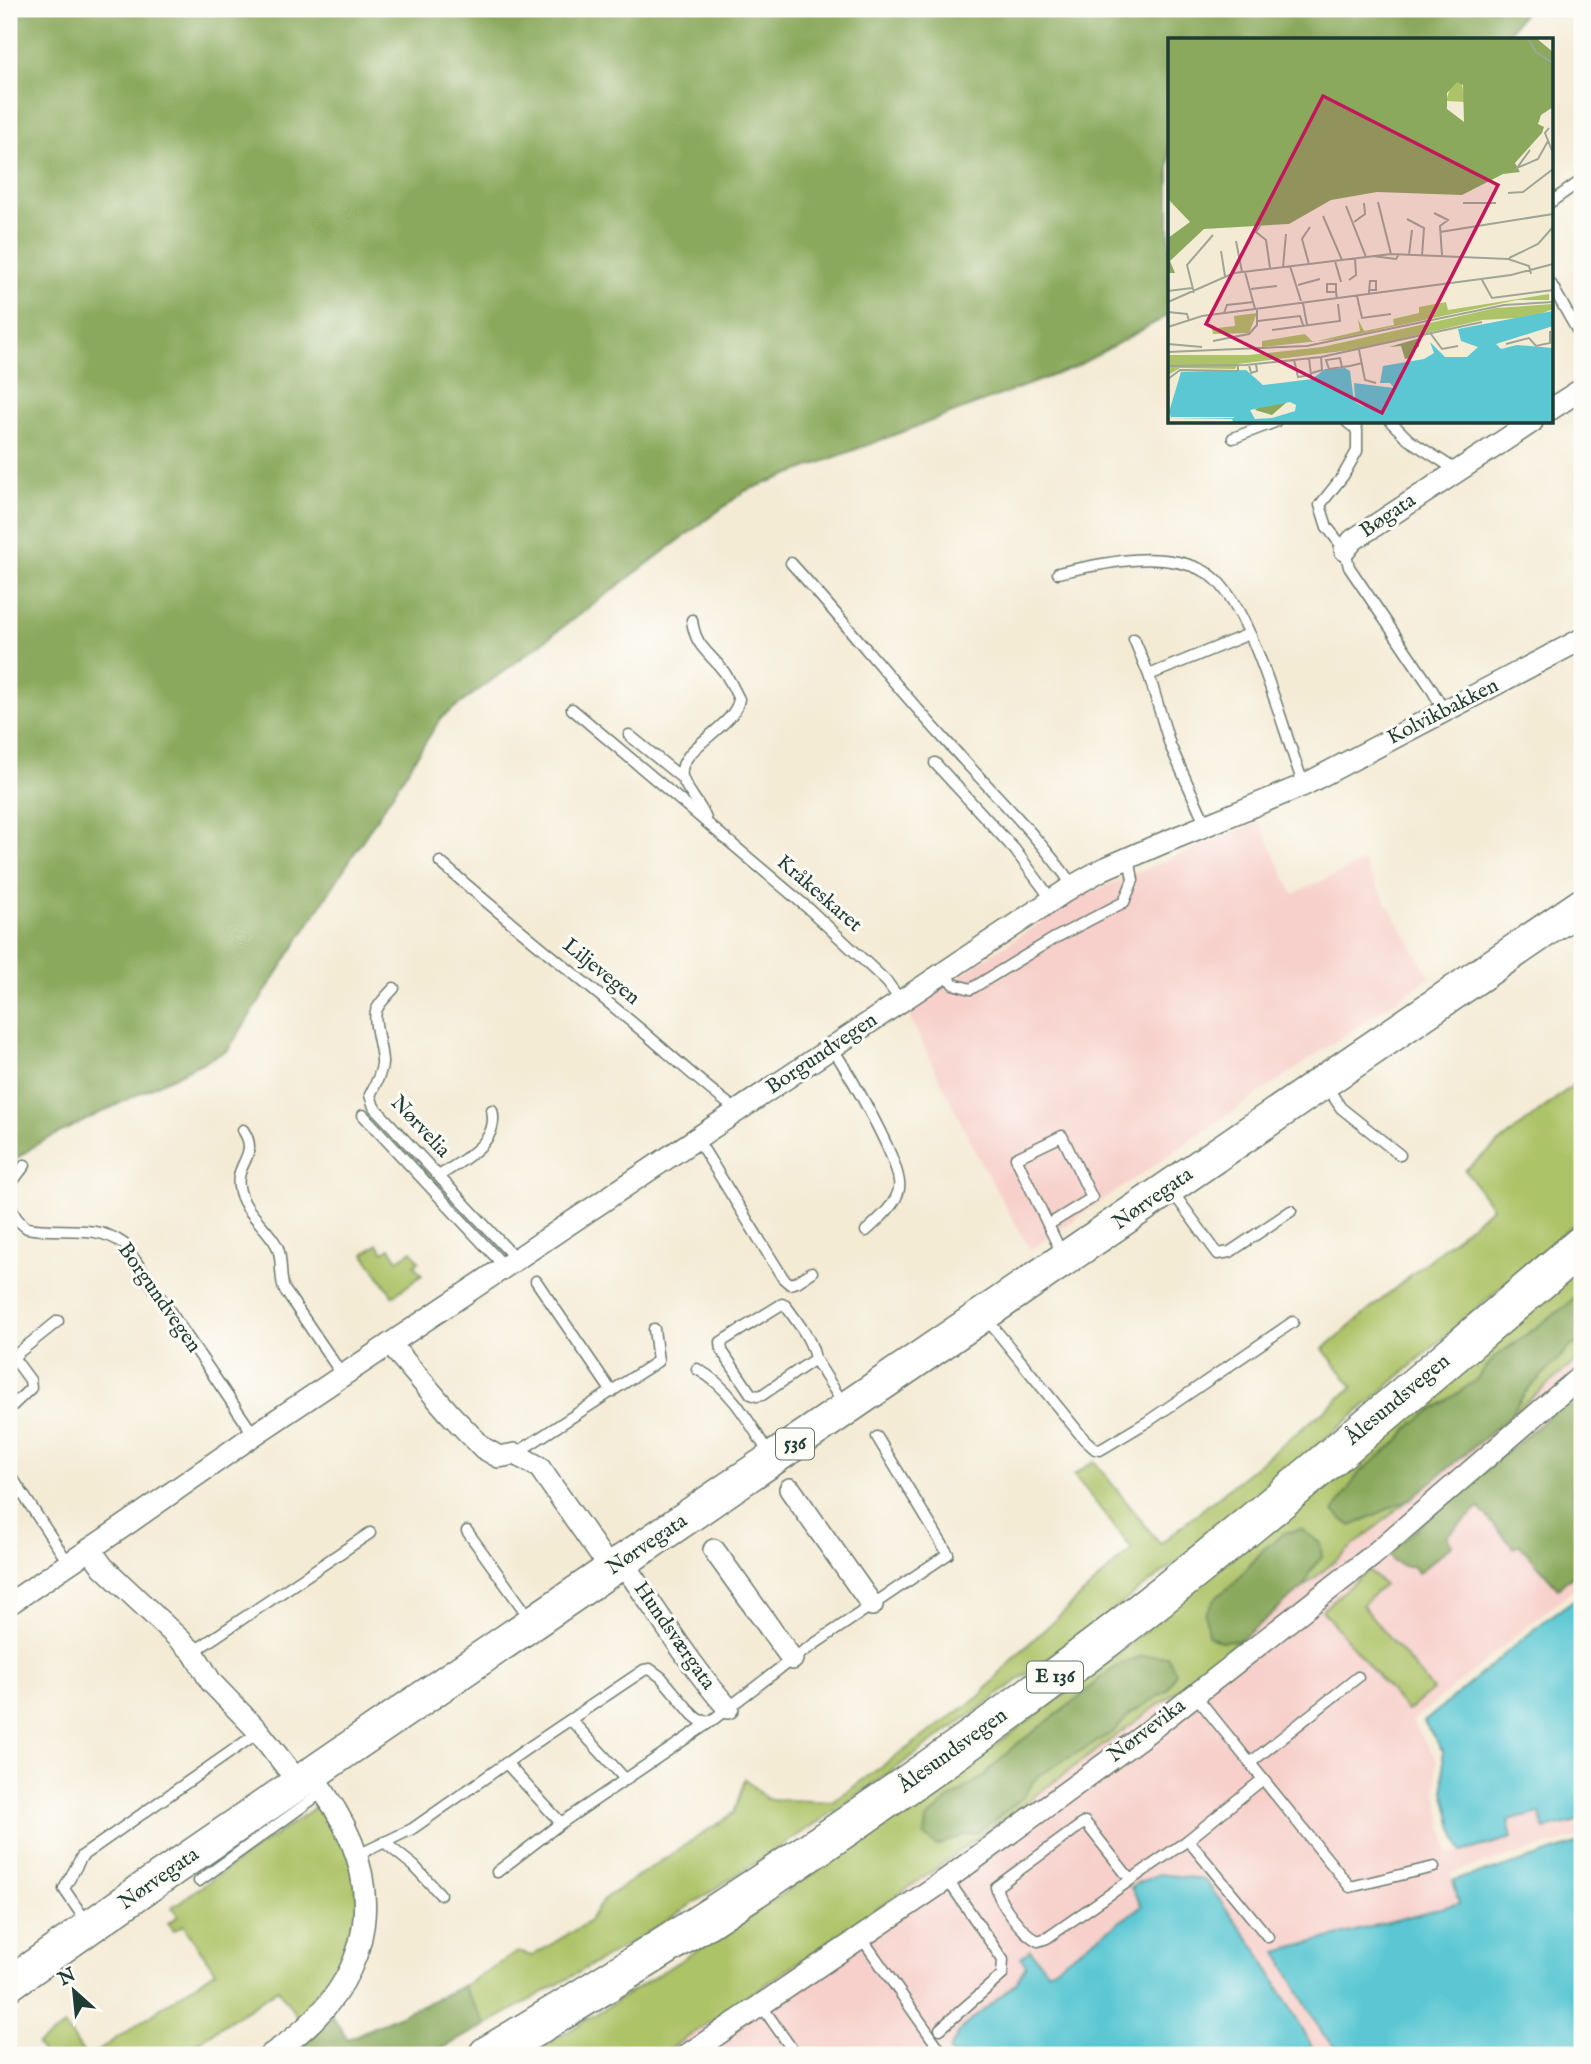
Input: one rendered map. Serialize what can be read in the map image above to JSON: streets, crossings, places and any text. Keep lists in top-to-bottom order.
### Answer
{
  "streets": {
    "highway": ["Ålesundsvegen", "E 136"],
    "main road": ["Nørvegata", "536"],
    "street": [
      "Bøgata",
      "Kolvikbakken",
      "Borgundvegen",
      "Hundsværgata",
      "Nørvevika"
    ],
    "lane": ["Kråkeskaret", "Liljevegen", "Nørvelia"]
  },
  "crossings": [
    ["Kolvikbakken", "Borgundvegen"],
    ["Kråkeskaret", "Borgundvegen"],
    ["Liljevegen", "Borgundvegen"],
    ["Borgundvegen", "Nørvelia"],
    ["Nørvegata", "Hundsværgata"]
  ],
  "north": "top left"
}
